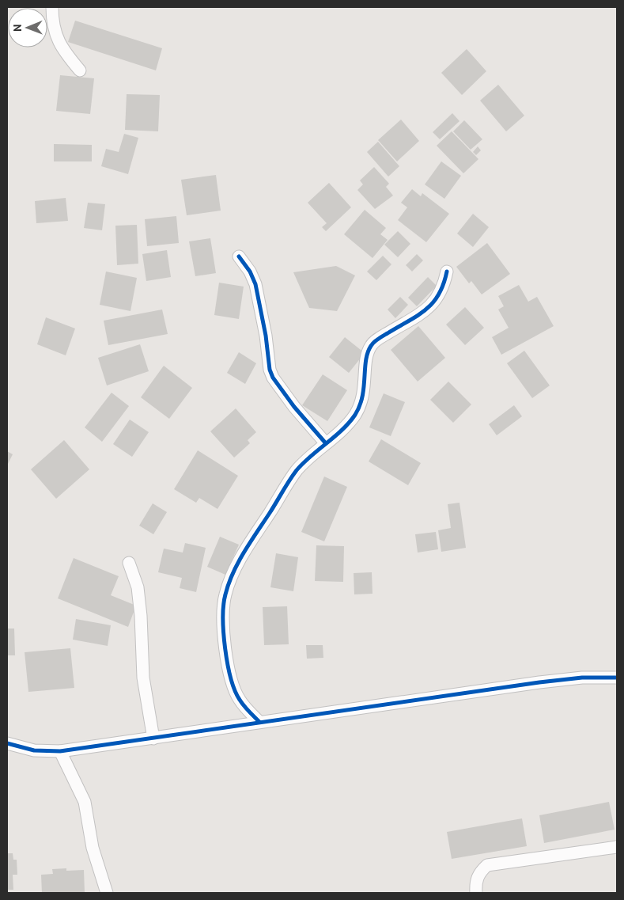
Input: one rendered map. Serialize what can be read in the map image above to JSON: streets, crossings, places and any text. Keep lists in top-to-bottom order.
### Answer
{
  "north": "left"
}
